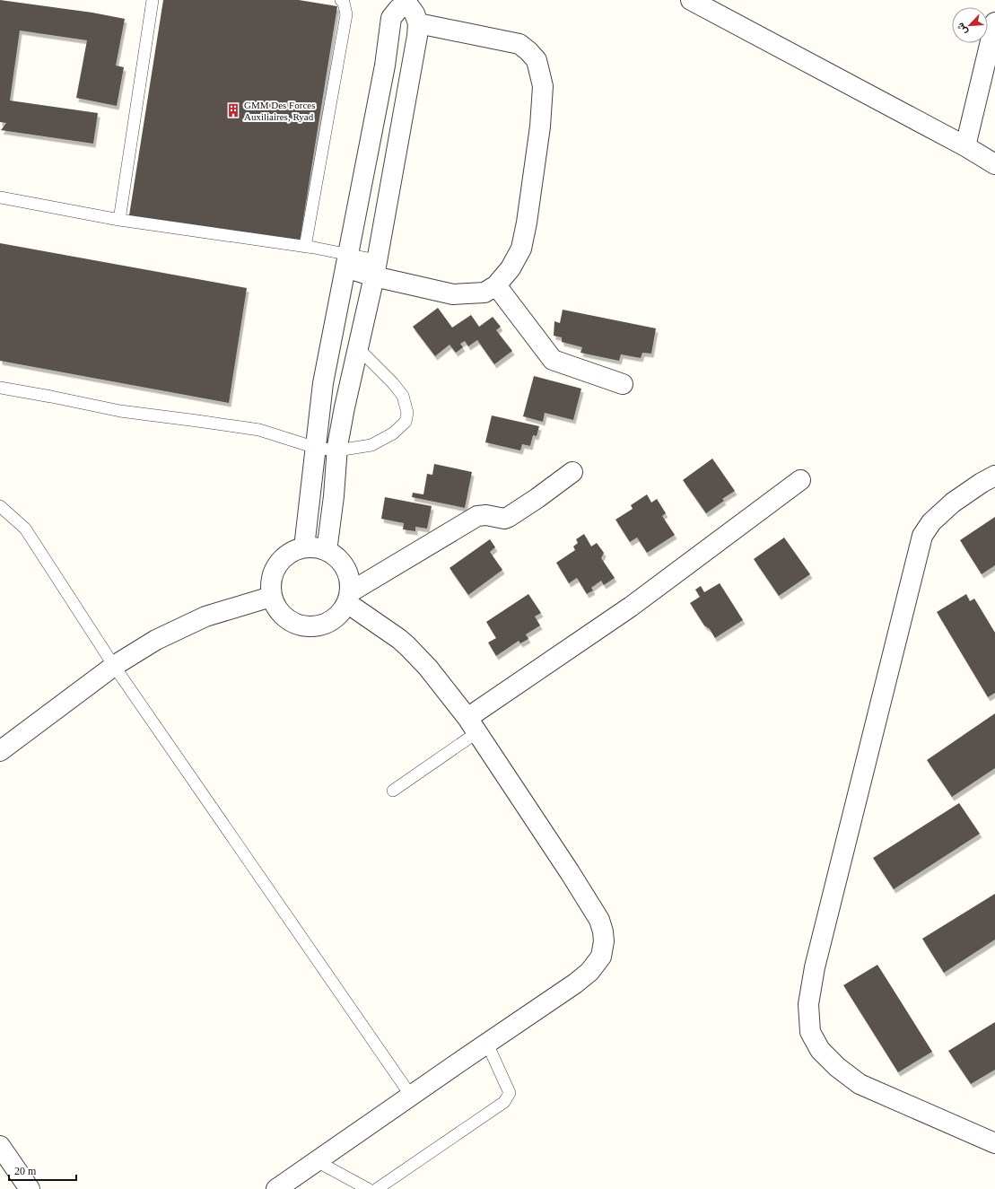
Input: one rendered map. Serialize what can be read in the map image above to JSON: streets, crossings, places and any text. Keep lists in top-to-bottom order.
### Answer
{
  "places": {
    "building": ["GMM Des Forces Auxiliaires, Ryad"]
  },
  "scale_bar": "20 m",
  "north": "bottom left"
}
